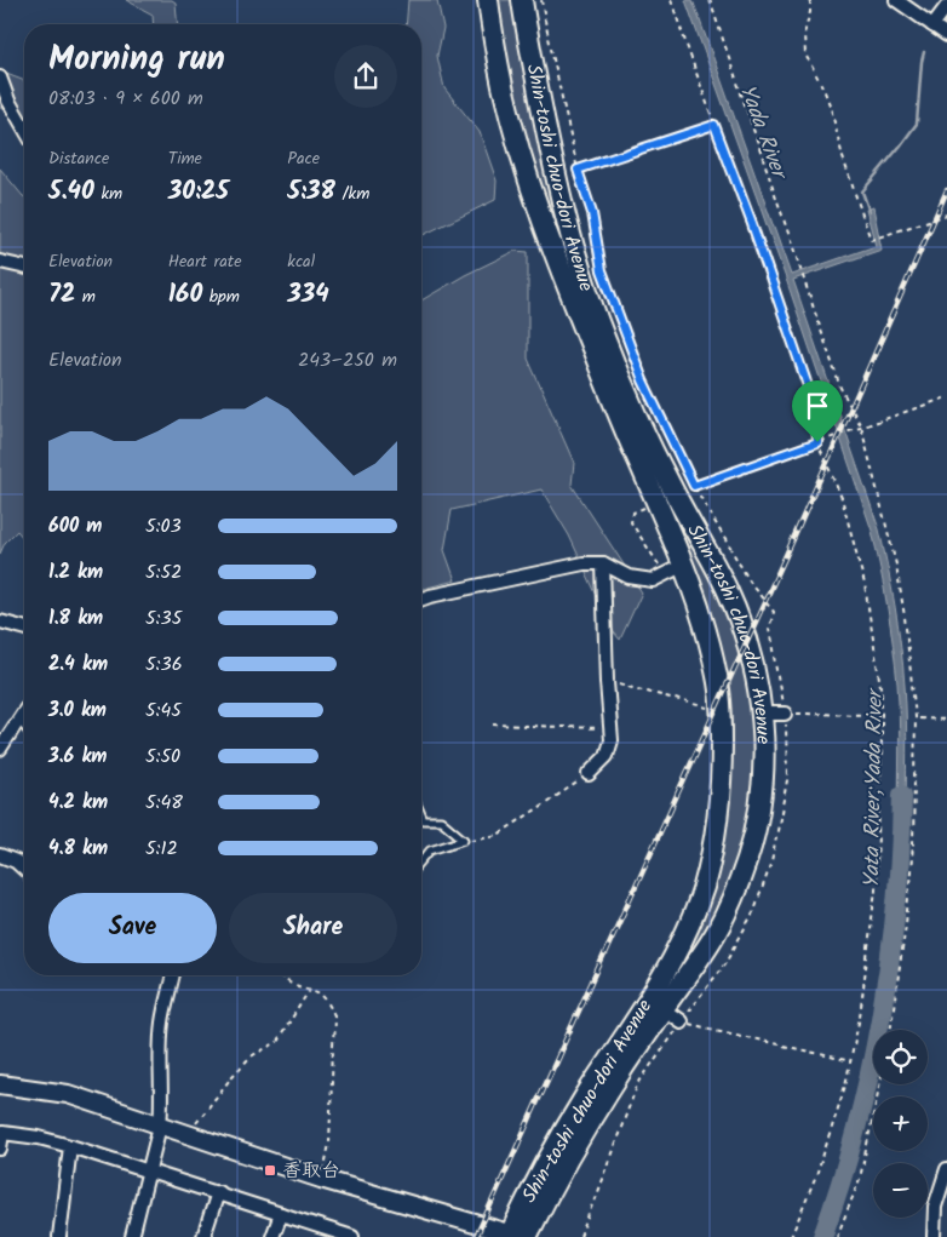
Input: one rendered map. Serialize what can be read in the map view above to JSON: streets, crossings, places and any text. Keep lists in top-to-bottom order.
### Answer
{
  "streets": {
    "main road": ["Shin-toshi chuo-dori Avenue"]
  },
  "water": ["Yada River", "Yata River;Yada River"],
  "places": {
    "transit": ["香取台"]
  },
  "page": {
    "heading": ["Morning run", "08:03 · 9 × 600 m"],
    "stats": [
      ["Distance", "5.40 km"],
      ["Time", "30:25"],
      ["Pace", "5:38 /km"],
      ["Elevation", "72 m"],
      ["Heart rate", "160 bpm"],
      ["kcal", "334"]
    ],
    "chart": ["Elevation", "243–250 m"],
    "list": [
      {
        "name": "600 m",
        "note": "5:03"
      },
      {
        "name": "1.2 km",
        "note": "5:52"
      },
      {
        "name": "1.8 km",
        "note": "5:35"
      },
      {
        "name": "2.4 km",
        "note": "5:36"
      },
      {
        "name": "3.0 km",
        "note": "5:45"
      },
      {
        "name": "3.6 km",
        "note": "5:50"
      },
      {
        "name": "4.2 km",
        "note": "5:48"
      },
      {
        "name": "4.8 km",
        "note": "5:12"
      }
    ],
    "buttons": ["Save", "Share"],
    "map_buttons": ["+", "−"]
  }
}
